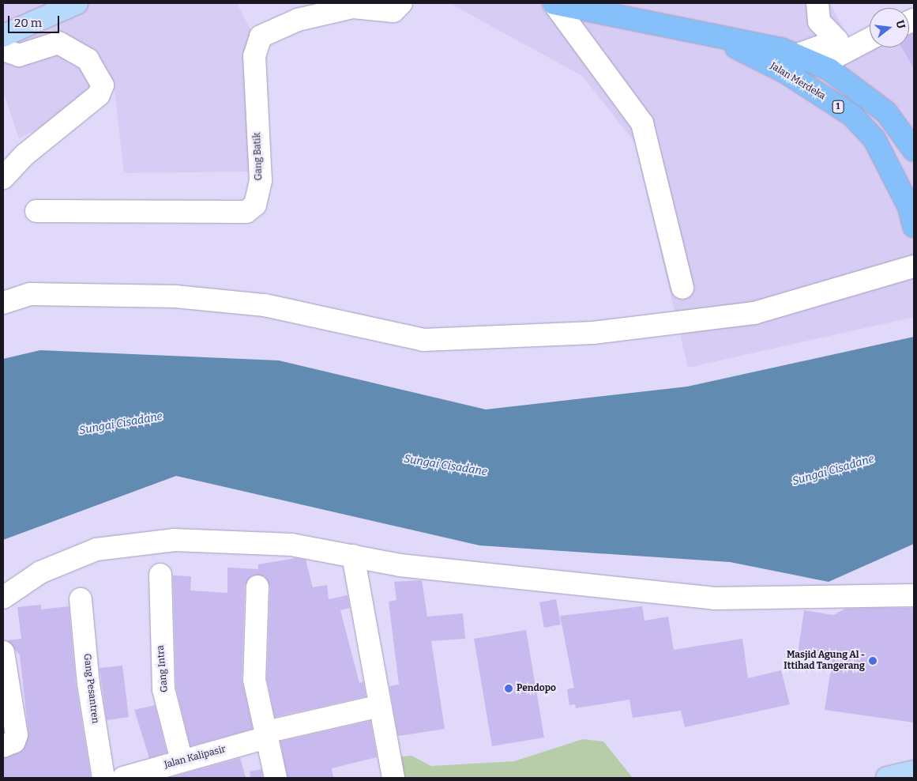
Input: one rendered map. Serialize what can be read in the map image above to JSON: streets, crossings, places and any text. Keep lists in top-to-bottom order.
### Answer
{
  "streets": {
    "highway": ["Jalan Merdeka", "1"],
    "street": [
      "Gang Batik",
      "Gang Intra",
      "Gang Pesantren",
      "Jalan Kalipasir"
    ]
  },
  "crossings": [
    ["Gang Intra", "Jalan Kalipasir"]
  ],
  "water": ["Sungai Cisadane"],
  "places": ["Masjid Agung Al - Ittihad Tangerang", "Pendopo"],
  "scale_bar": "20 m",
  "north": "right"
}
